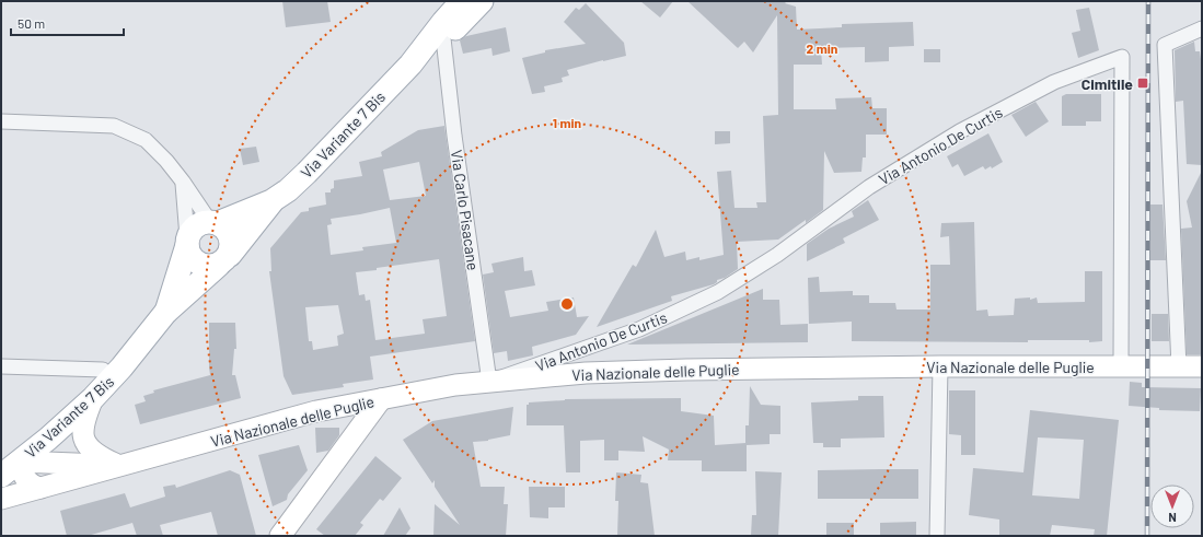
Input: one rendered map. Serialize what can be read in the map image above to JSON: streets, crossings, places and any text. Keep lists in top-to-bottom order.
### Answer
{
  "streets": {
    "main road": ["Via Variante 7 Bis", "Via Nazionale delle Puglie"],
    "street": ["Via Antonio De Curtis", "Via Carlo Pisacane"]
  },
  "crossings": [
    ["Via Variante 7 Bis", "Via Carlo Pisacane"],
    ["Via Variante 7 Bis", "Via Nazionale delle Puglie"],
    ["Via Antonio De Curtis", "Via Carlo Pisacane"],
    ["Via Antonio De Curtis", "Via Nazionale delle Puglie"],
    ["Via Carlo Pisacane", "Via Nazionale delle Puglie"]
  ],
  "places": {
    "transit": ["Cimitile"]
  },
  "scale_bar": "50 m",
  "north": "bottom",
  "rings": ["2 min", "1 min"]
}
